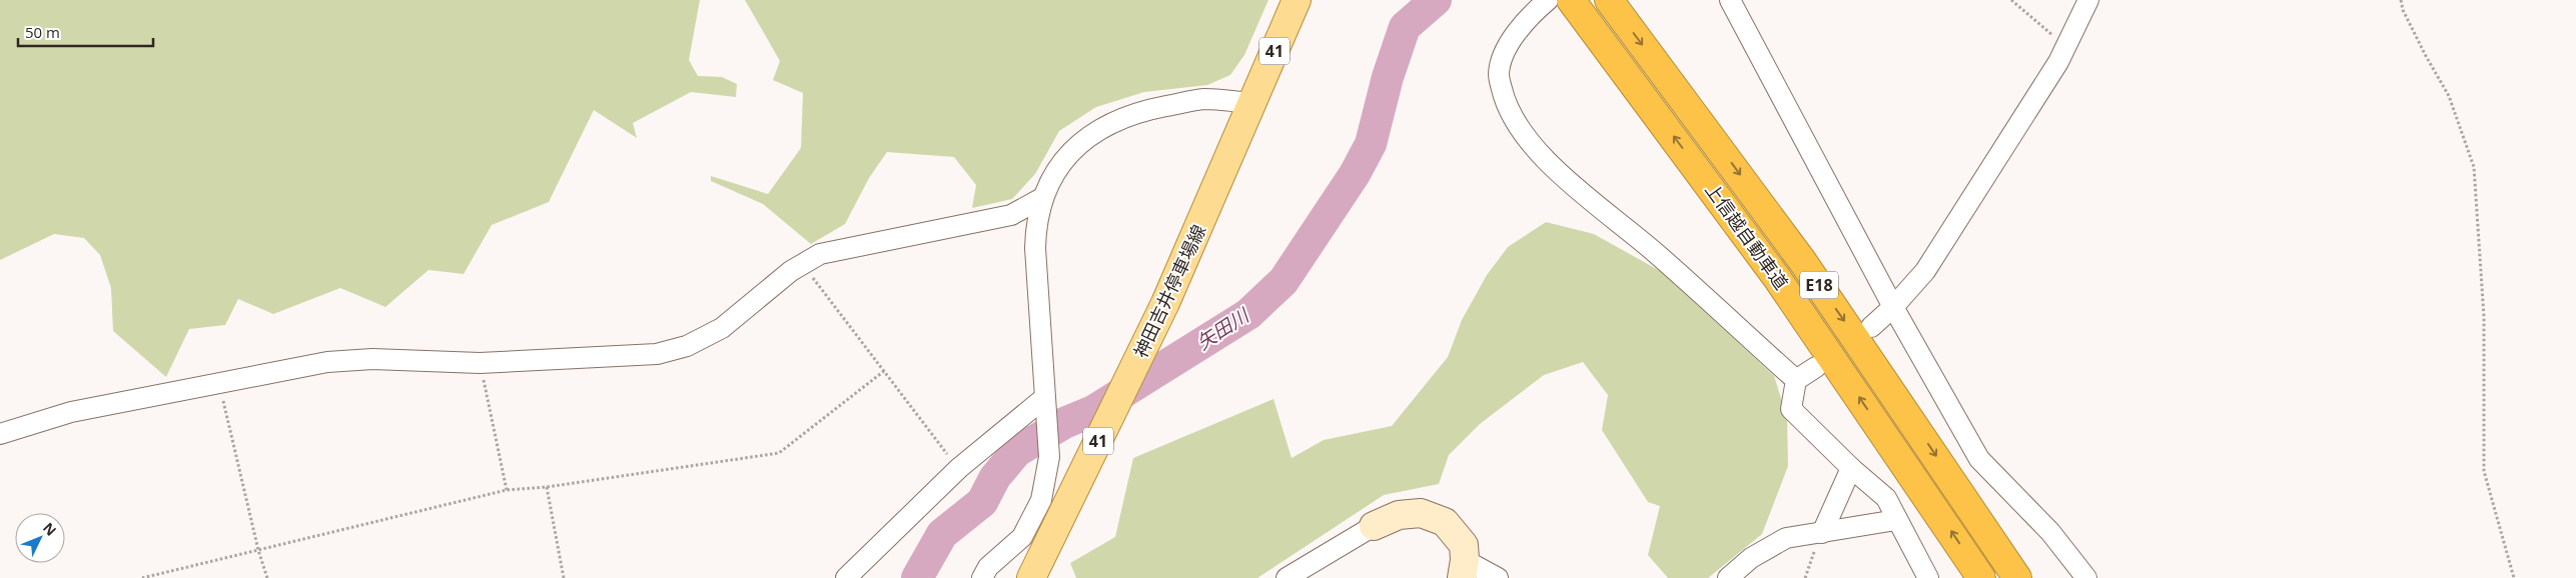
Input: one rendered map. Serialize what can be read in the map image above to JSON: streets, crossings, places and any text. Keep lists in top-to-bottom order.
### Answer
{
  "streets": {
    "highway": ["上信越自動車道", "E18"],
    "main road": ["41", "神田吉井停車場線"]
  },
  "water": ["矢田川"],
  "scale_bar": "50 m",
  "north": "top right"
}
